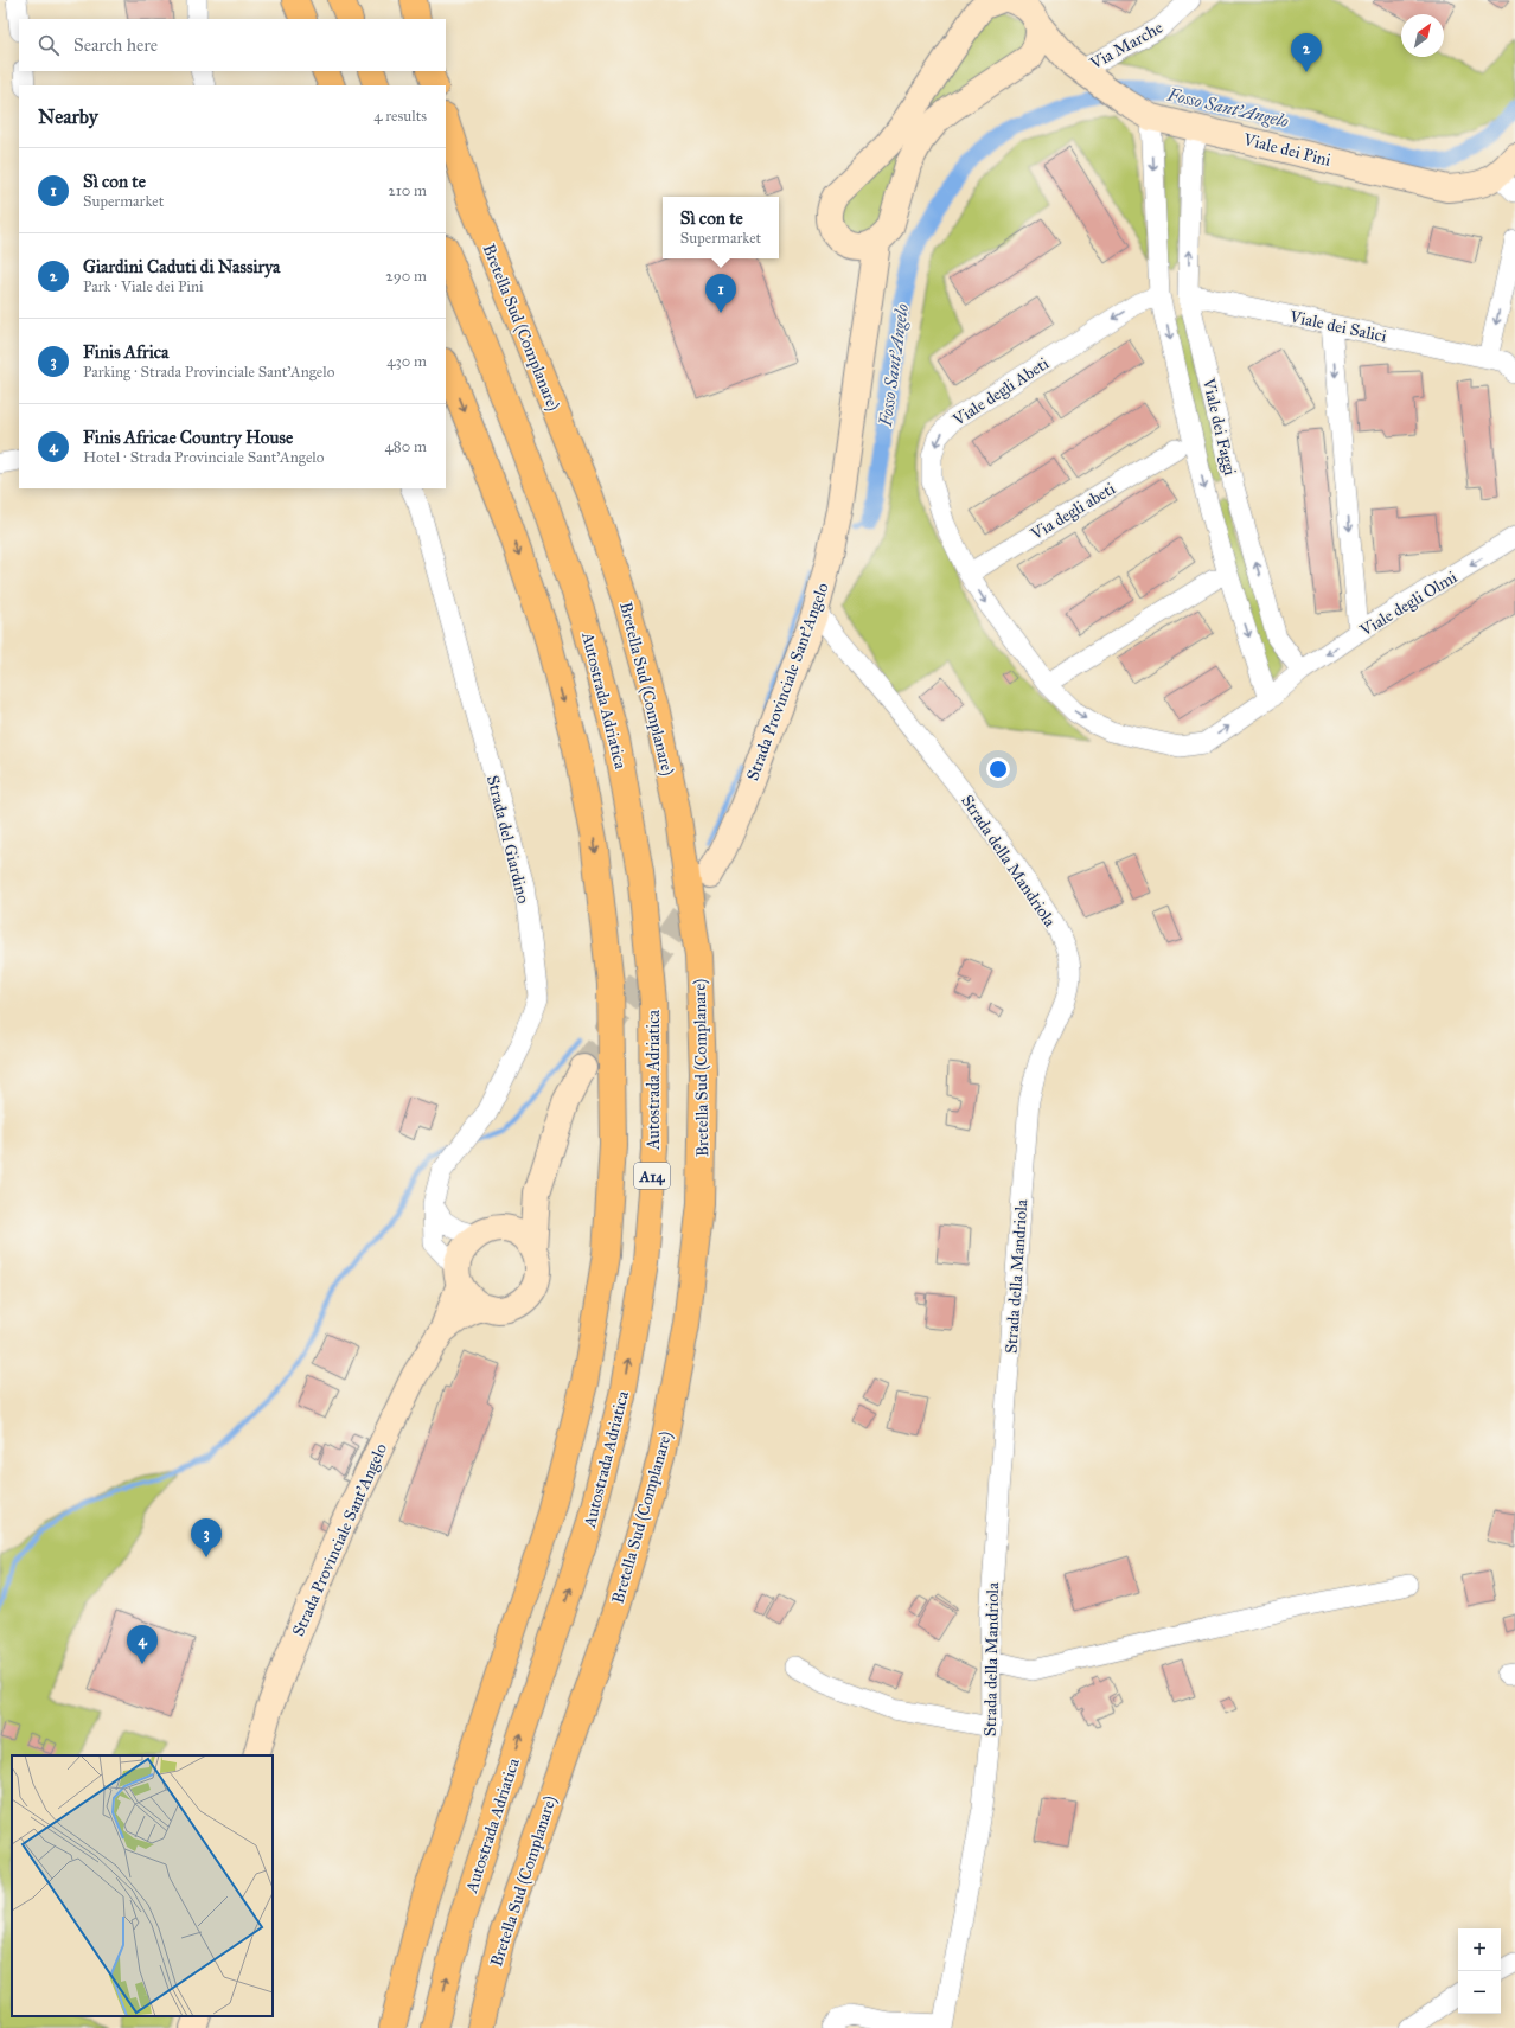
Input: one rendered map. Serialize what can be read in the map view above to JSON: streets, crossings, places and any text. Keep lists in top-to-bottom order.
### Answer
{
  "streets": {
    "main road": [
      "Viale dei Pini",
      "Bretella Sud (Complanare)",
      "Strada Provinciale Sant'Angelo",
      "Autostrada Adriatica",
      "A14"
    ],
    "street": [
      "Via Marche",
      "Viale dei Salici",
      "Viale degli Abeti",
      "Viale dei Faggi",
      "Via degli abeti",
      "Viale degli Olmi",
      "Strada del Giardino",
      "Strada della Mandriola"
    ]
  },
  "crossings": [
    ["Via Marche", "Viale dei Pini"],
    ["Viale dei Pini", "Viale dei Faggi"],
    ["Viale dei Pini", "Strada Provinciale Sant'Angelo"],
    ["Viale dei Salici", "Viale dei Faggi"],
    ["Viale degli Abeti", "Viale dei Faggi"],
    ["Viale degli Abeti", "Via degli abeti"],
    ["Viale dei Faggi", "Viale degli Olmi"],
    ["Strada Provinciale Sant'Angelo", "Strada del Giardino"],
    ["Strada Provinciale Sant'Angelo", "Strada della Mandriola"]
  ],
  "one_way": ["Viale degli Olmi"],
  "water": ["Fosso Sant'Angelo"],
  "north": "top right",
  "page": {
    "search": "Search here",
    "pins": [
      "2",
      "1",
      "3",
      "4"
    ],
    "heading": ["Nearby", "4 results"],
    "list": [
      {
        "mark": "1",
        "name": "Sì con te",
        "note": "Supermarket",
        "value": "210 m"
      },
      {
        "mark": "2",
        "name": "Giardini Caduti di Nassirya",
        "note": "Park · Viale dei Pini",
        "value": "290 m"
      },
      {
        "mark": "3",
        "name": "Finis Africa",
        "note": "Parking · Strada Provinciale Sant'Angelo",
        "value": "430 m"
      },
      {
        "mark": "4",
        "name": "Finis Africae Country House",
        "note": "Hotel · Strada Provinciale Sant'Angelo",
        "value": "480 m"
      }
    ],
    "popup": ["Sì con te", "Supermarket"],
    "map_buttons": ["+", "−"]
  }
}
